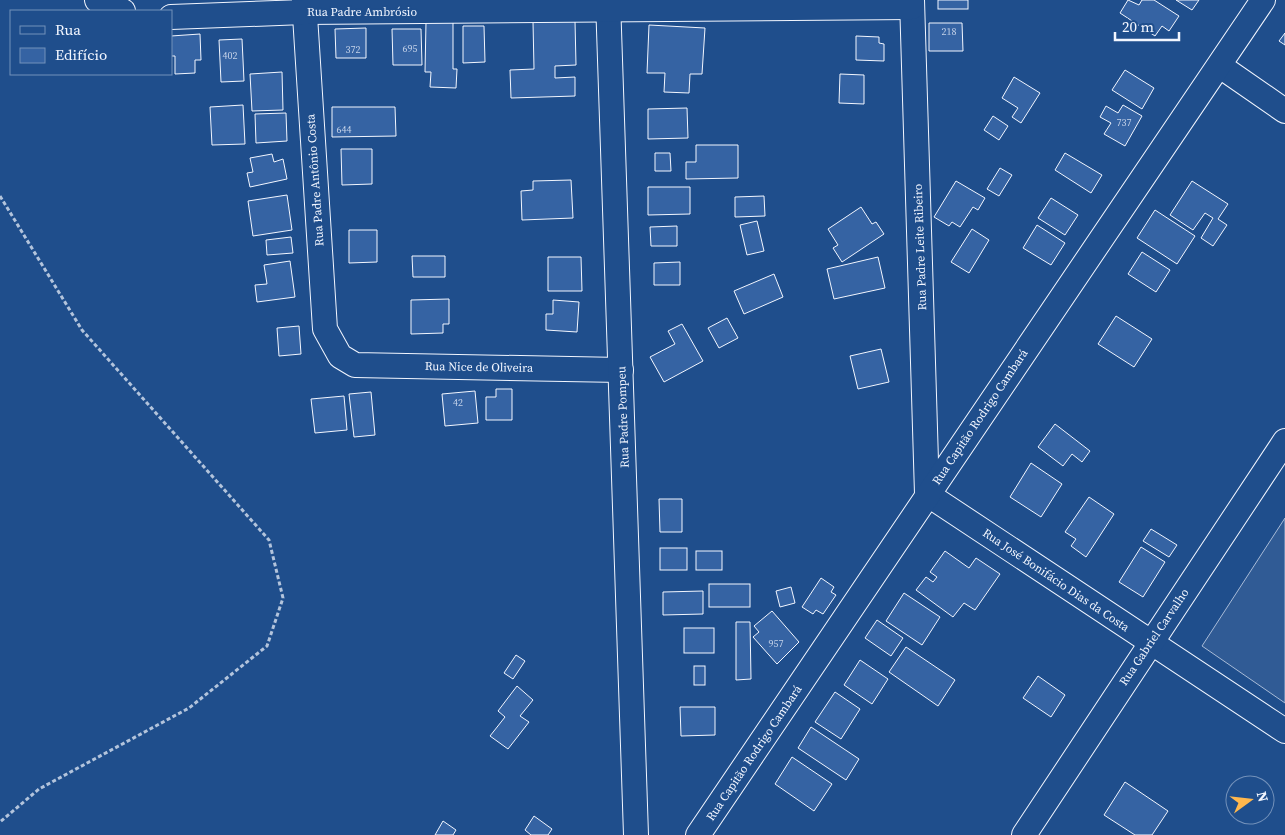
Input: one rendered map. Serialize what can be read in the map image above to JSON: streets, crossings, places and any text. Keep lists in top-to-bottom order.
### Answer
{
  "streets": {
    "street": [
      "Rua Padre Ambrósio",
      "Rua Padre Antônio Costa",
      "Rua Padre Leite Ribeiro",
      "Rua Nice de Oliveira",
      "Rua Padre Pompeu",
      "Rua Capitão Rodrigo Cambará",
      "Rua José Bonifácio Dias da Costa",
      "Rua Gabriel Carvalho"
    ]
  },
  "crossings": [
    ["Rua Padre Ambrósio", "Rua Padre Antônio Costa"],
    ["Rua Padre Ambrósio", "Rua Padre Leite Ribeiro"],
    ["Rua Padre Ambrósio", "Rua Padre Pompeu"],
    ["Rua Padre Antônio Costa", "Rua Nice de Oliveira"],
    ["Rua Padre Leite Ribeiro", "Rua Capitão Rodrigo Cambará"],
    ["Rua Padre Leite Ribeiro", "Rua José Bonifácio Dias da Costa"],
    ["Rua Nice de Oliveira", "Rua Padre Pompeu"],
    ["Rua Capitão Rodrigo Cambará", "Rua José Bonifácio Dias da Costa"],
    ["Rua José Bonifácio Dias da Costa", "Rua Gabriel Carvalho"]
  ],
  "house_numbers": [
    "218",
    "695",
    "372",
    "402",
    "737",
    "644",
    "42",
    "957"
  ],
  "legend": ["Rua", "Edifício"],
  "scale_bar": "20 m",
  "north": "right"
}
